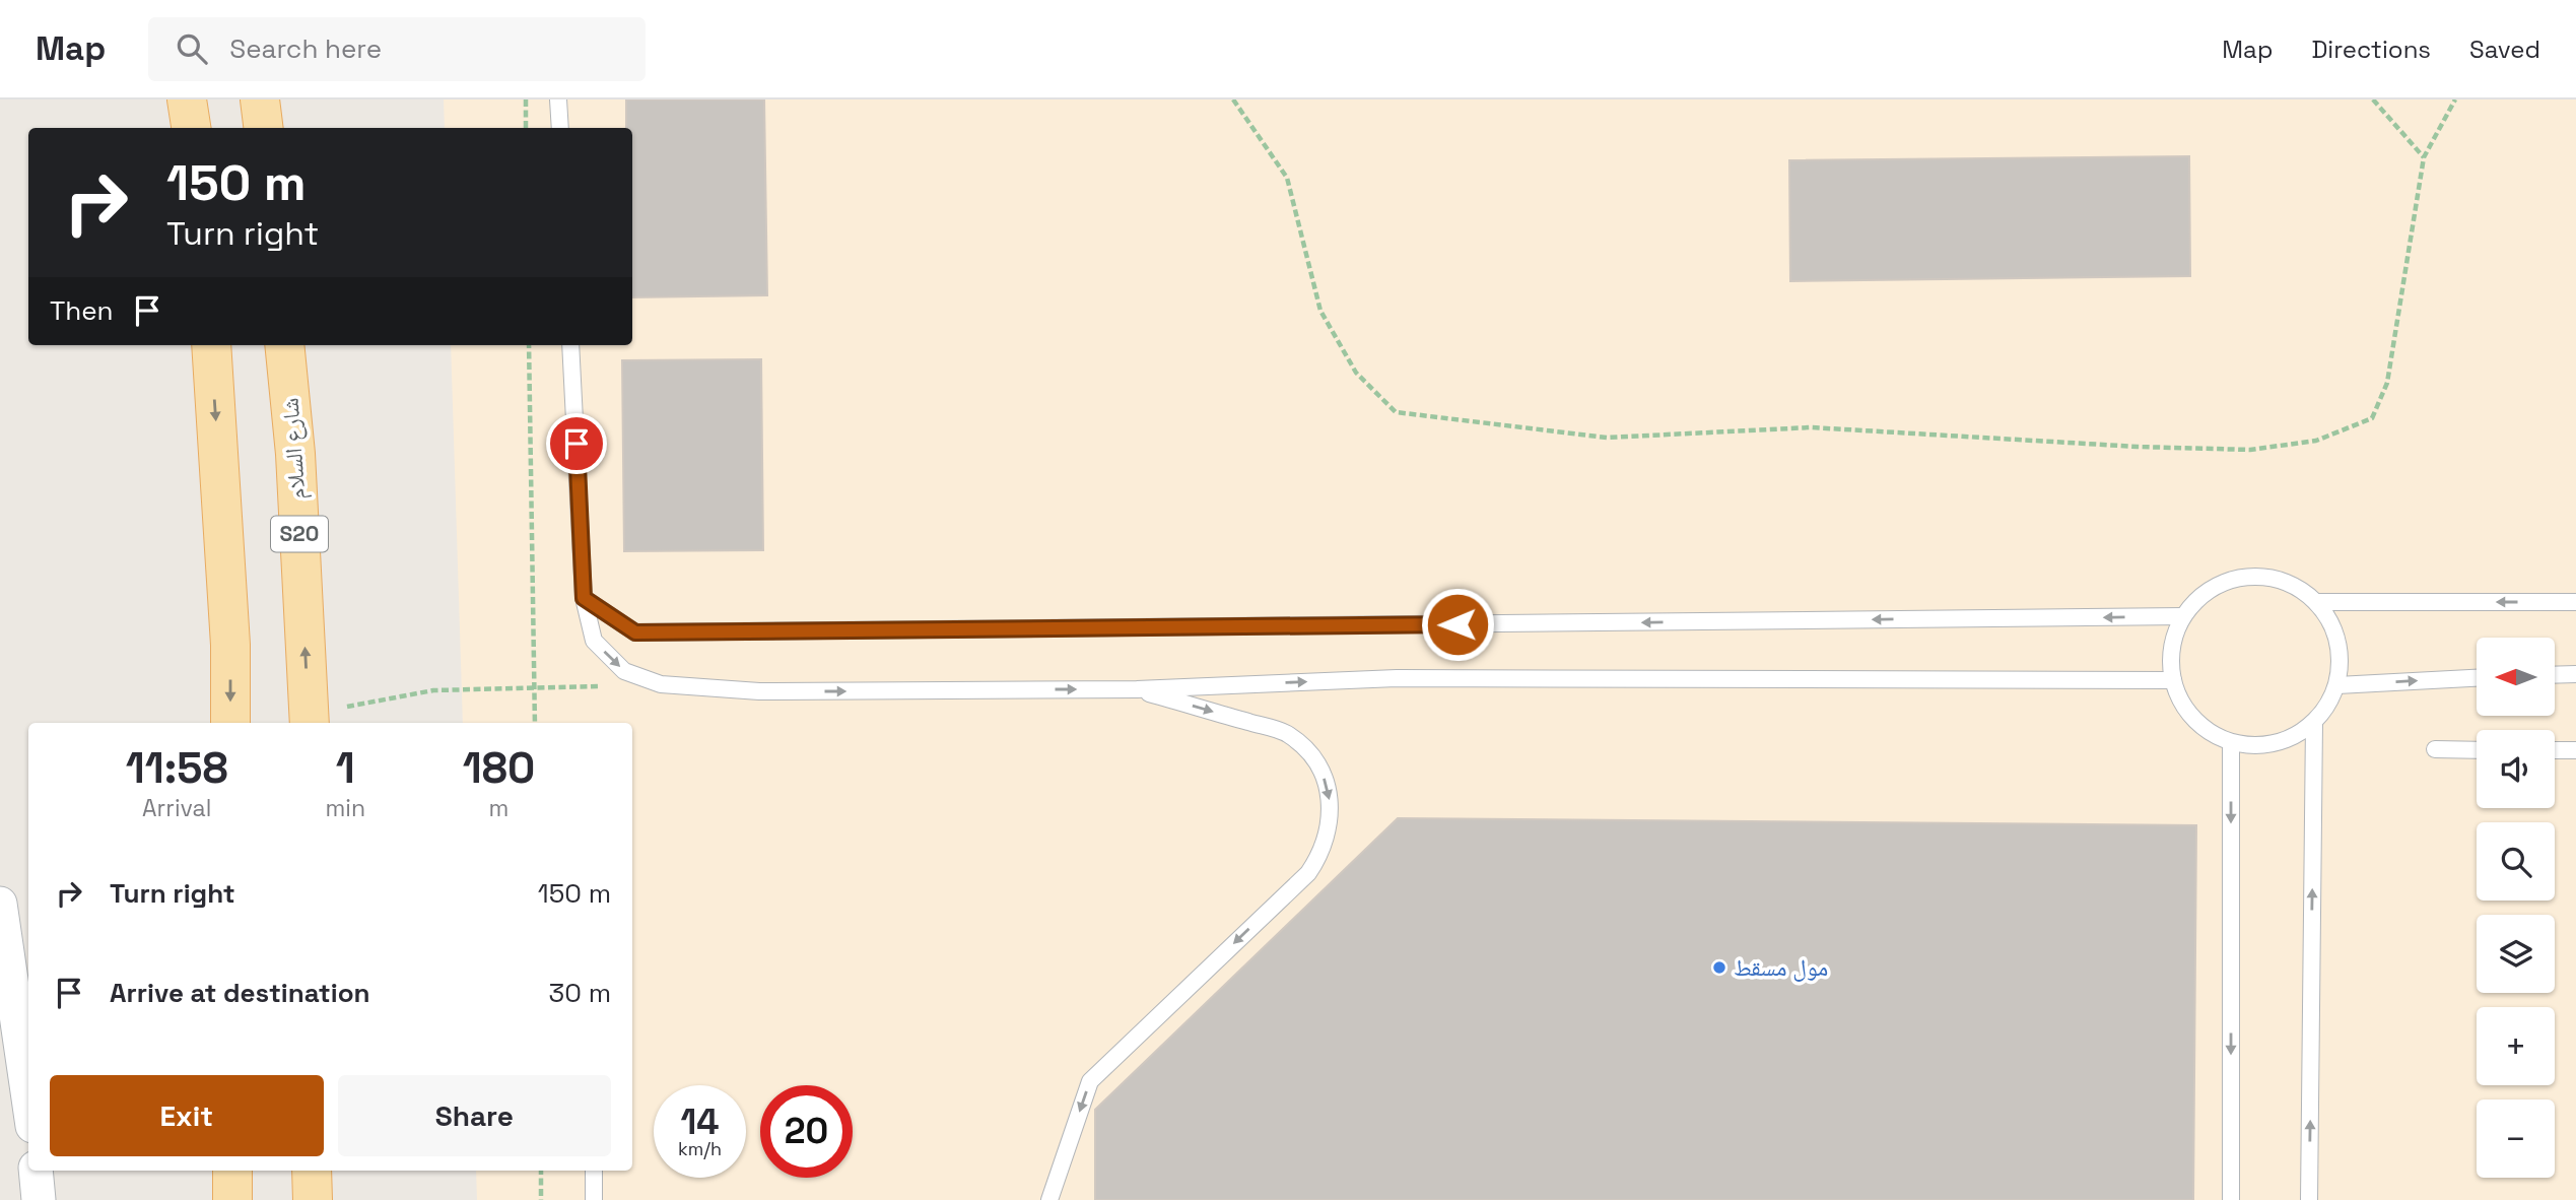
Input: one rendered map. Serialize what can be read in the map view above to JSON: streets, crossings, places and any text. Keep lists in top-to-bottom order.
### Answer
{
  "streets": {
    "main road": ["شارع السلام", "S20"]
  },
  "places": ["مول مسقط"],
  "north": "left",
  "page": {
    "header": "Map",
    "search": "Search here",
    "nav": ["Map", "Directions", "Saved"],
    "turn": ["150 m", "Turn right"],
    "then": "Then",
    "map_buttons": ["+", "−"],
    "eta": [
      "11:58",
      "Arrival",
      "1",
      "min",
      "180",
      "m"
    ],
    "list": [
      {
        "name": "Turn right",
        "value": "150 m"
      },
      {
        "name": "Arrive at destination",
        "value": "30 m"
      }
    ],
    "buttons": ["Exit", "Share"],
    "speed": "14 km/h",
    "limit": "20"
  }
}
